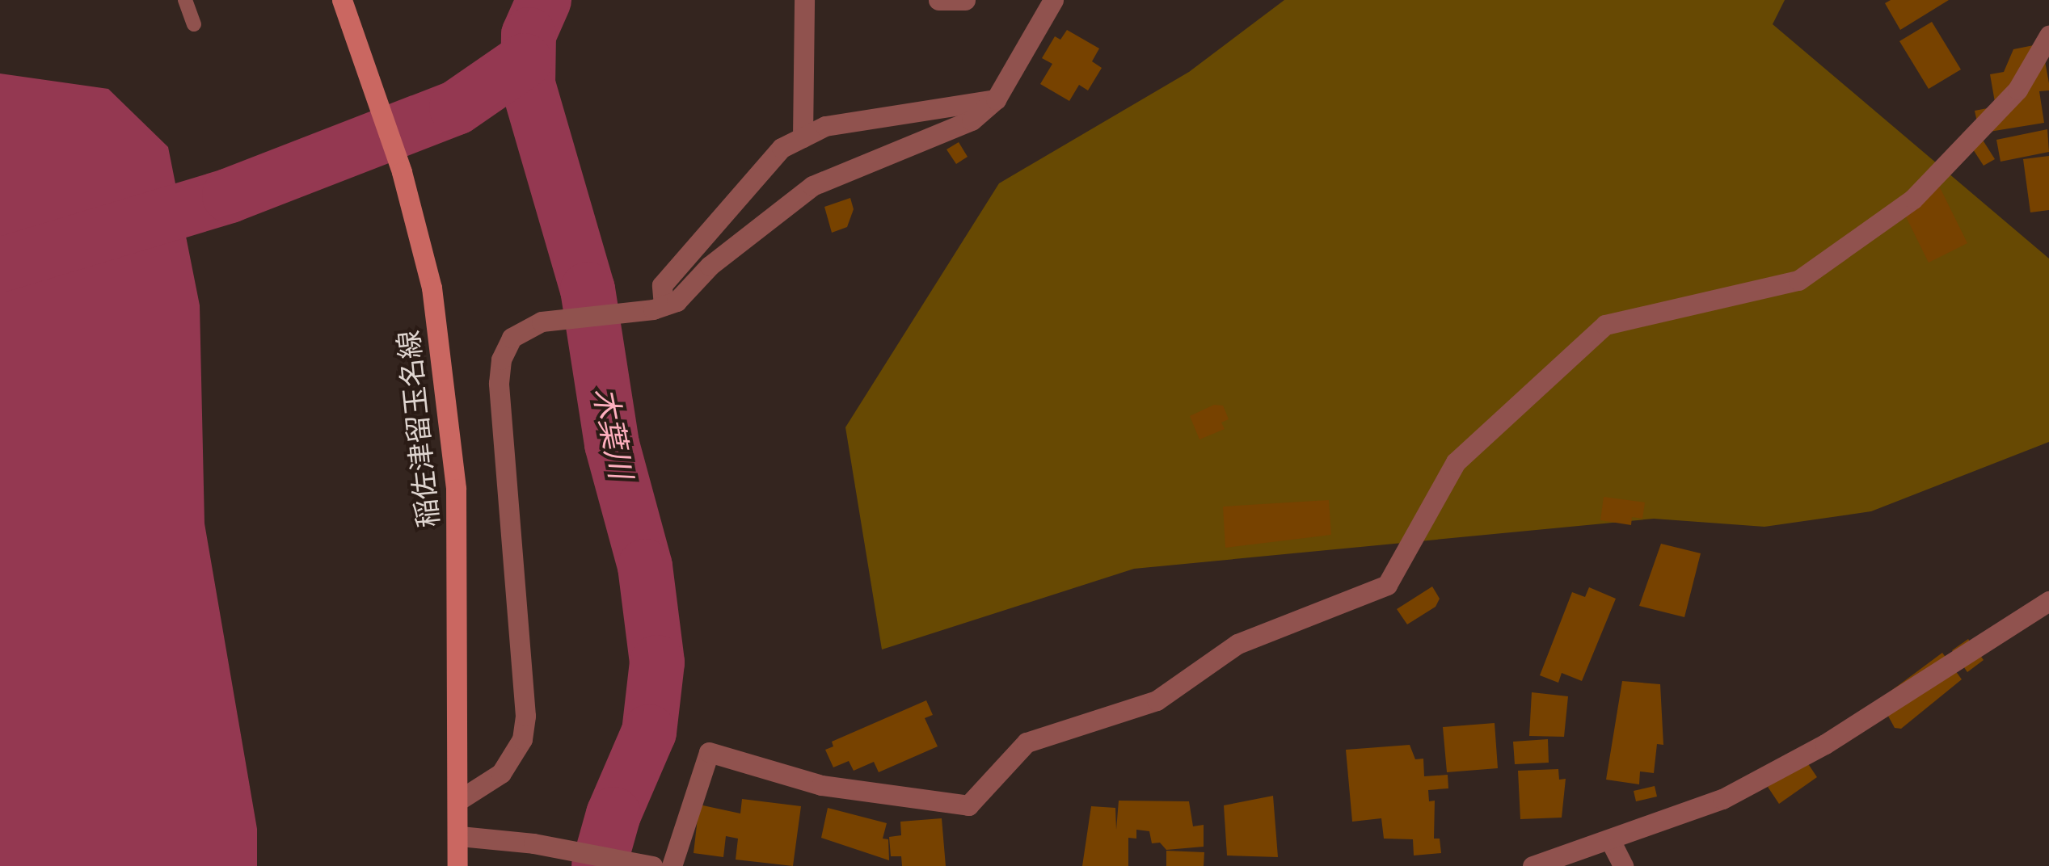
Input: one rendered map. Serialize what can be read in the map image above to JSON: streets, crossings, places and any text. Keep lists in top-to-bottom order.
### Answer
{
  "streets": {
    "main road": ["稲佐津留玉名線"]
  },
  "water": ["木葉川"]
}
